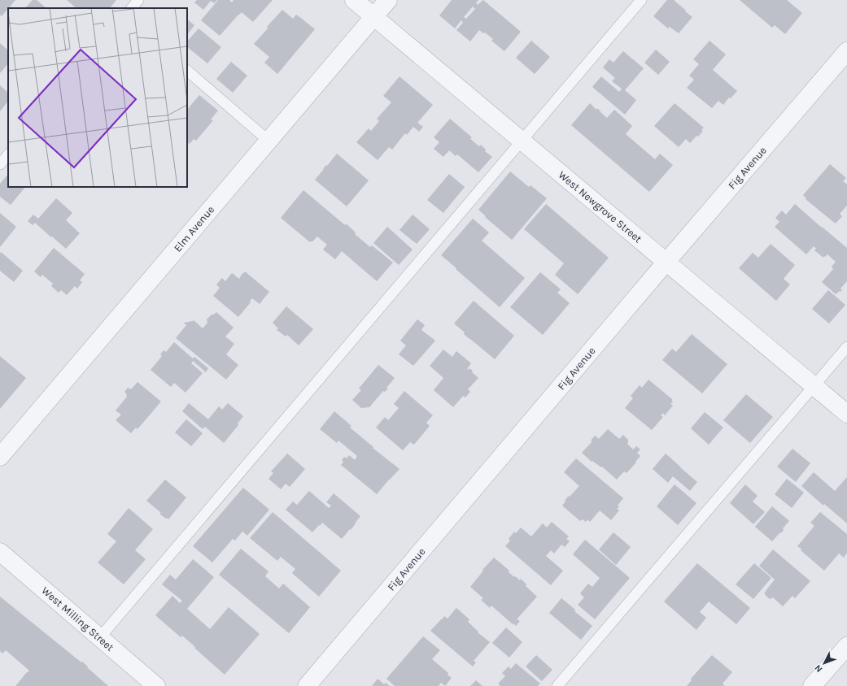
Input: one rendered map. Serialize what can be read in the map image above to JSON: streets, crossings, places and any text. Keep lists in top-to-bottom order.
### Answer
{
  "streets": {
    "street": [
      "Fig Avenue",
      "West Newgrove Street",
      "Elm Avenue",
      "West Milling Street"
    ]
  },
  "crossings": [
    ["Fig Avenue", "West Newgrove Street"],
    ["West Newgrove Street", "Elm Avenue"]
  ],
  "north": "bottom left"
}
